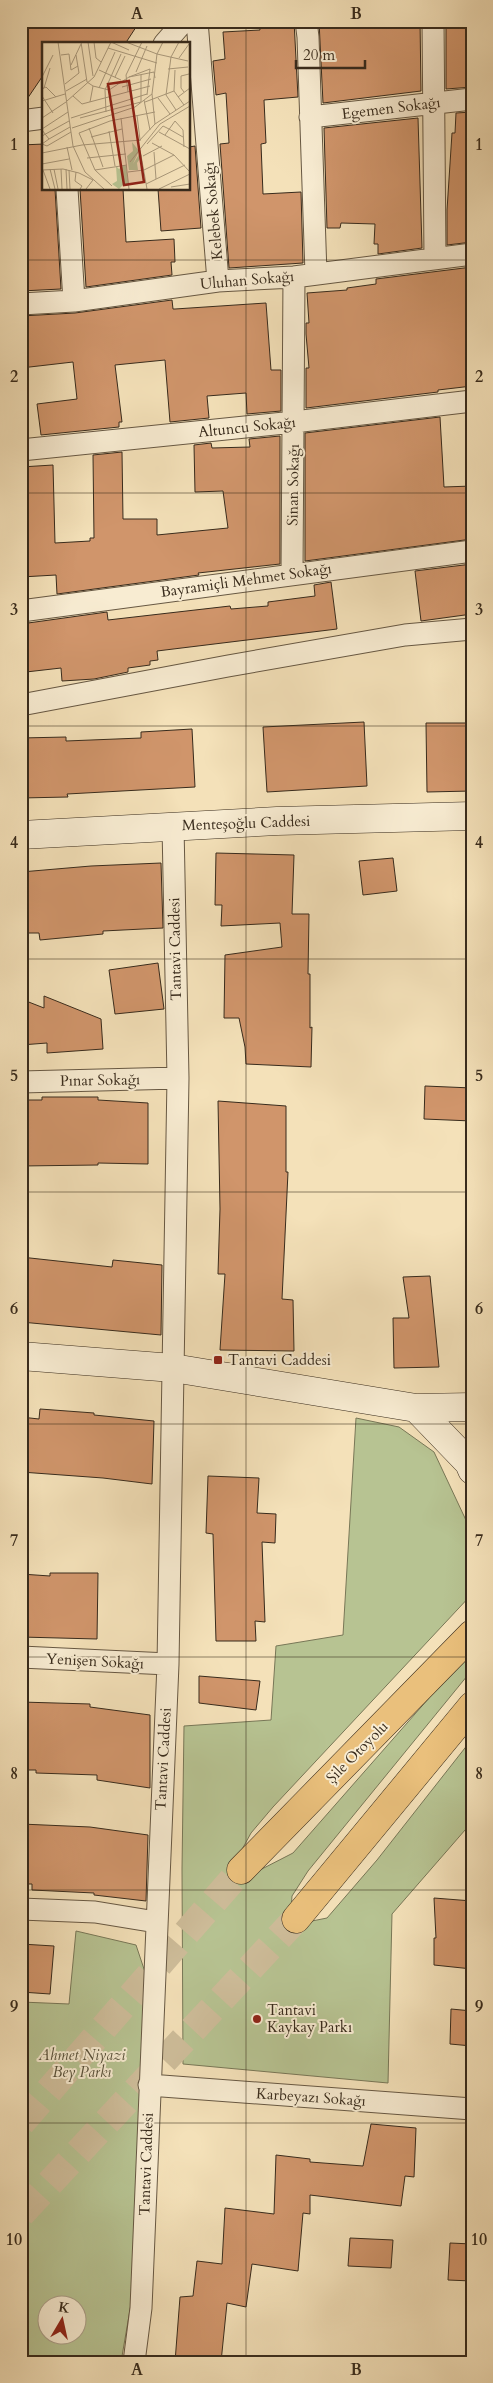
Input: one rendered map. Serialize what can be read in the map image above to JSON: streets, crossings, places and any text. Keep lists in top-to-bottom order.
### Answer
{
  "streets": {
    "highway": ["Şile Otoyolu"],
    "street": [
      "Egemen Sokağı",
      "Kelebek Sokağı",
      "Uluhan Sokağı",
      "Altuncu Sokağı",
      "Sinan Sokağı",
      "Bayramiçli Mehmet Sokağı",
      "Menteşoğlu Caddesi",
      "Tantavi Caddesi",
      "Pınar Sokağı",
      "Yenişen Sokağı",
      "Karbeyazı Sokağı"
    ]
  },
  "crossings": [
    ["Kelebek Sokağı", "Uluhan Sokağı"],
    ["Uluhan Sokağı", "Sinan Sokağı"],
    ["Altuncu Sokağı", "Sinan Sokağı"],
    ["Sinan Sokağı", "Bayramiçli Mehmet Sokağı"],
    ["Menteşoğlu Caddesi", "Tantavi Caddesi"],
    ["Tantavi Caddesi", "Pınar Sokağı"],
    ["Tantavi Caddesi", "Yenişen Sokağı"],
    ["Tantavi Caddesi", "Karbeyazı Sokağı"]
  ],
  "parks": ["Ahmet Niyazi Bey Parkı"],
  "places": {
    "transit": ["Tantavi Caddesi"],
    "other": ["Tantavi Kaykay Parkı"]
  },
  "scale_bar": "20 m",
  "north": "top",
  "grid": {
    "columns": ["A", "B"],
    "rows": [
      "1",
      "2",
      "3",
      "4",
      "5",
      "6",
      "7",
      "8",
      "9",
      "10"
    ]
  }
}
